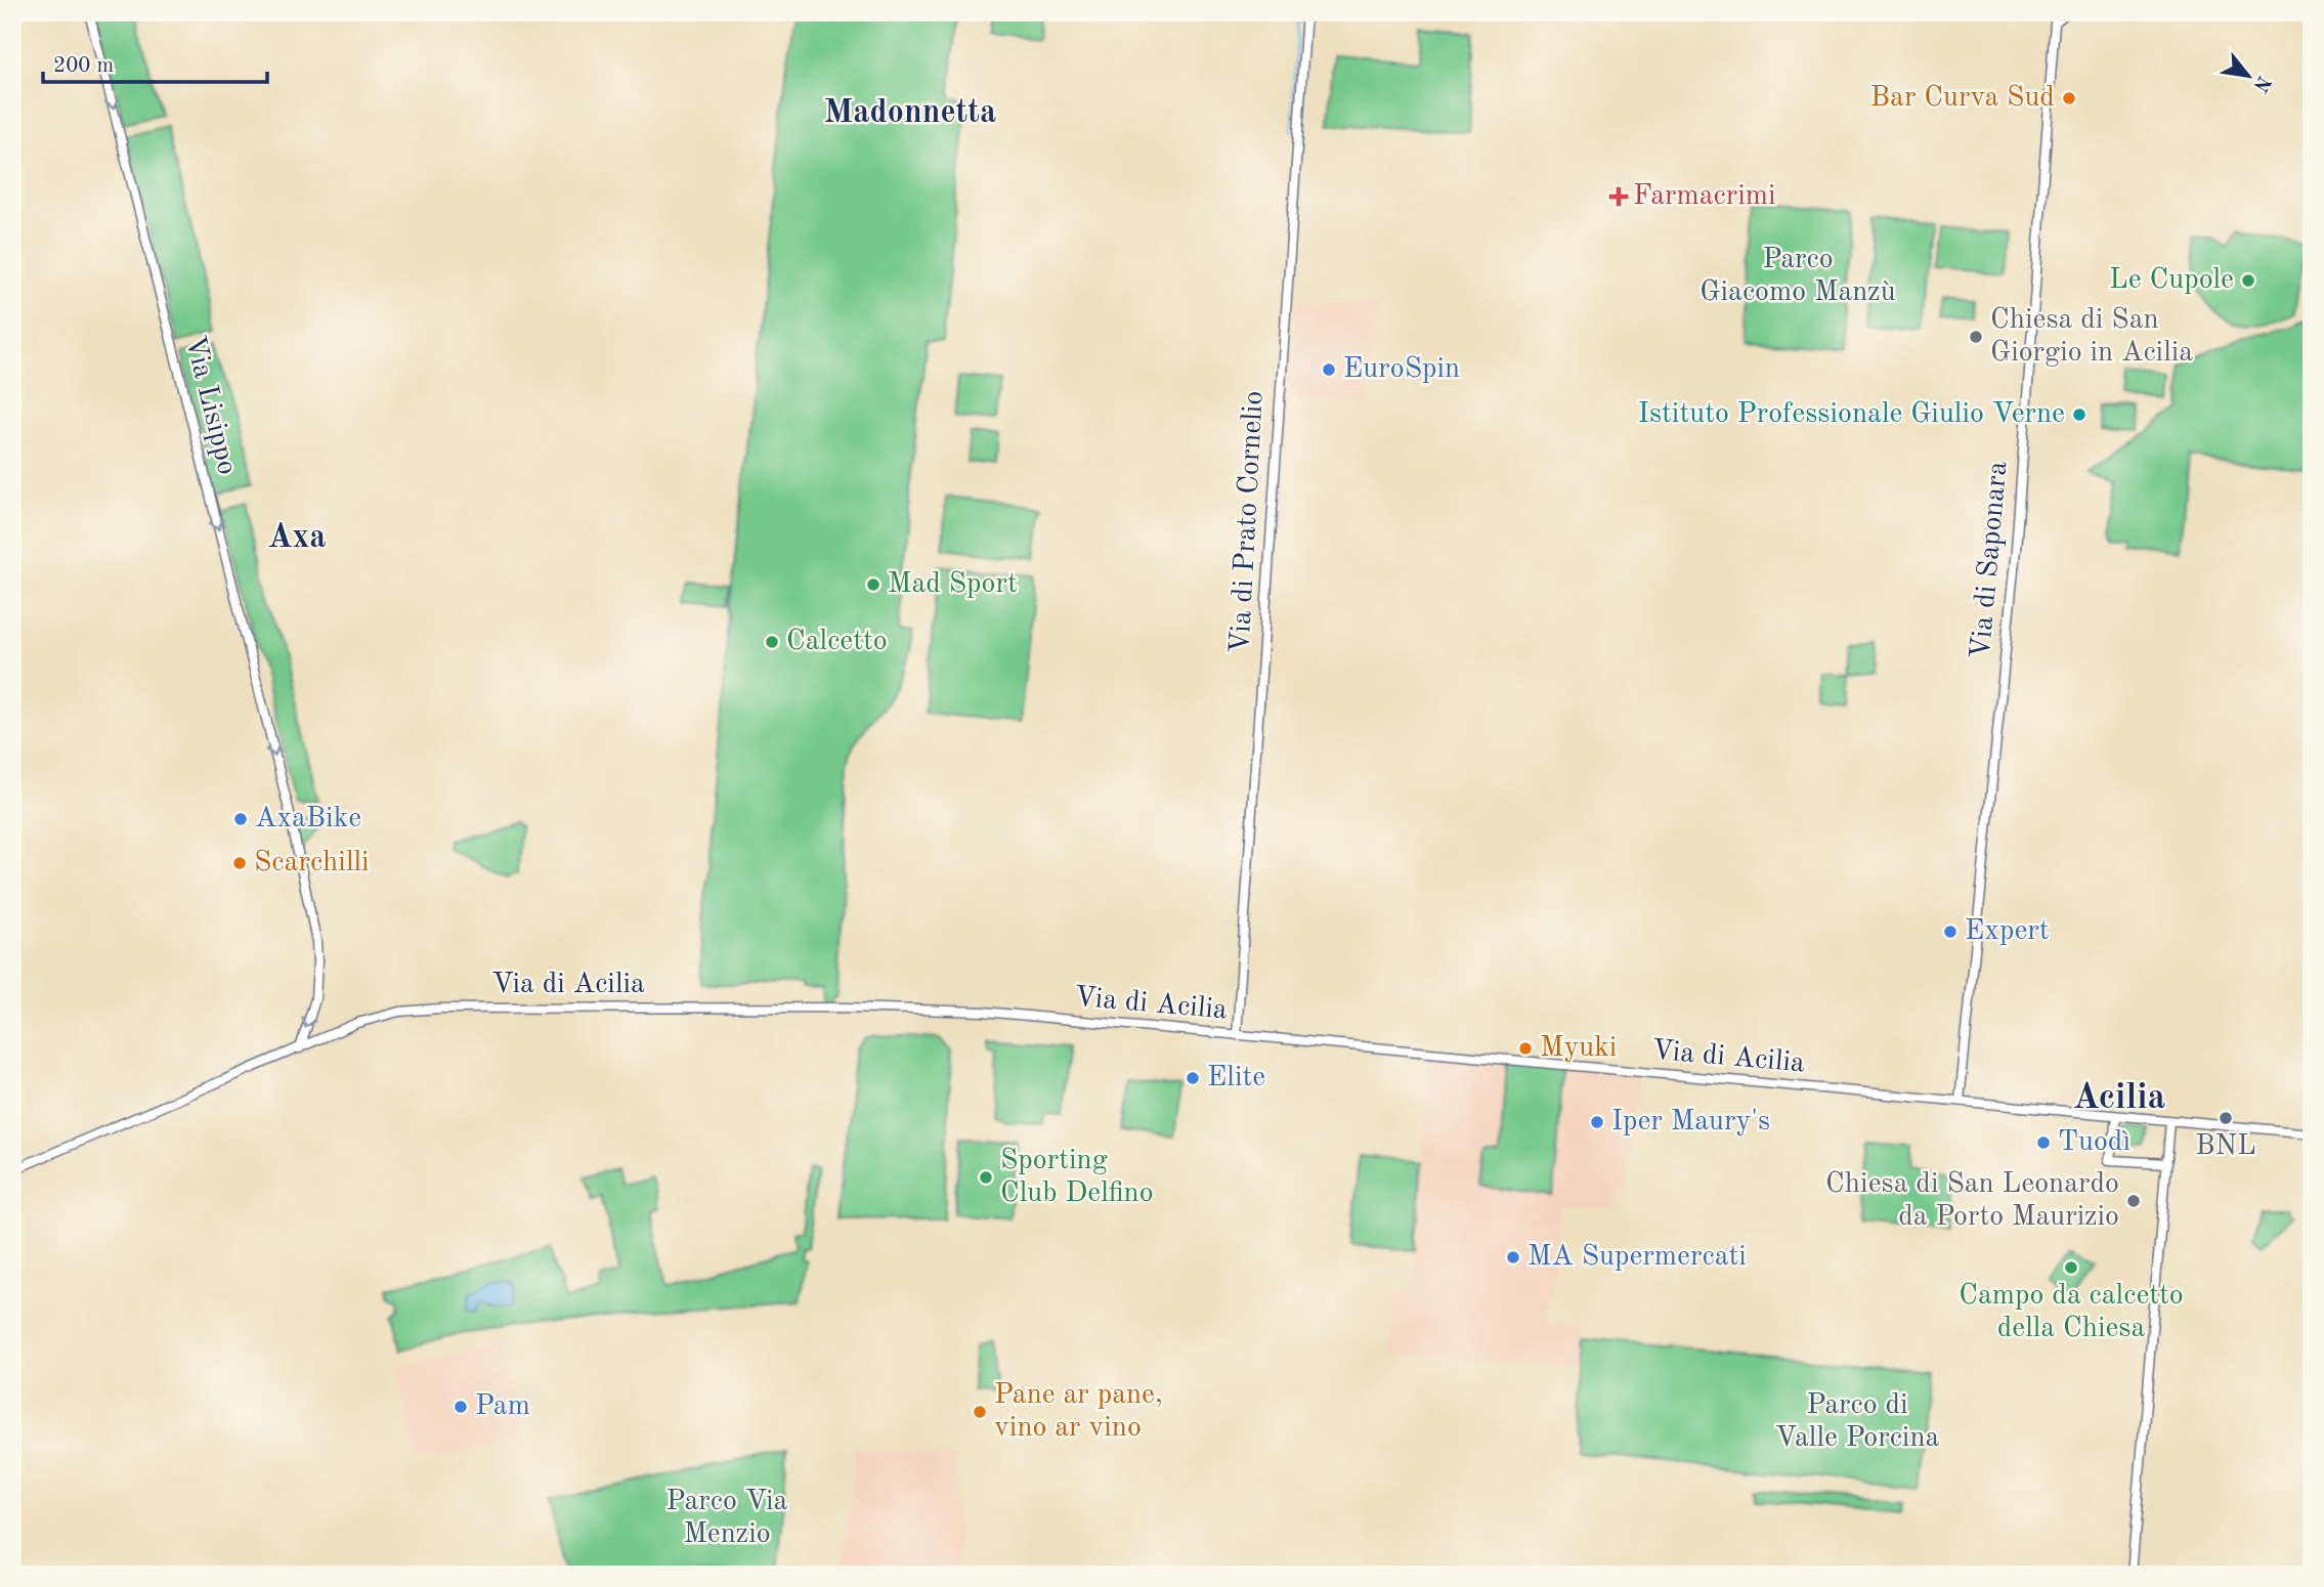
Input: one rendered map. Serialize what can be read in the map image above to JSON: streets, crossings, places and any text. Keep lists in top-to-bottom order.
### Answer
{
  "streets": {
    "street": [
      "Via Lisippo",
      "Via di Prato Cornelio",
      "Via di Saponara",
      "Via di Acilia"
    ]
  },
  "crossings": [
    ["Via Lisippo", "Via di Acilia"],
    ["Via di Prato Cornelio", "Via di Acilia"],
    ["Via di Saponara", "Via di Acilia"]
  ],
  "one_way": ["Via Lisippo"],
  "districts": ["Madonnetta", "Axa", "Acilia"],
  "parks": ["Parco Giacomo Manzù", "Parco di Valle Porcina", "Parco Via Menzio"],
  "places": {
    "other": [
      "Bar Curva Sud",
      "Le Cupole",
      "Chiesa di San Giorgio in Acilia",
      "EuroSpin",
      "Istituto Professionale Giulio Verne",
      "Mad Sport",
      "Calcetto",
      "AxaBike",
      "Scarchilli",
      "Expert",
      "Myuki",
      "Elite",
      "BNL",
      "Iper Maury's",
      "Tuodì",
      "Sporting Club Delfino",
      "Chiesa di San Leonardo da Porto Maurizio",
      "MA Supermercati",
      "Campo da calcetto della Chiesa",
      "Pam",
      "Pane ar pane, vino ar vino"
    ],
    "health": ["Farmacrimi"]
  },
  "scale_bar": "200 m",
  "north": "bottom right"
}
